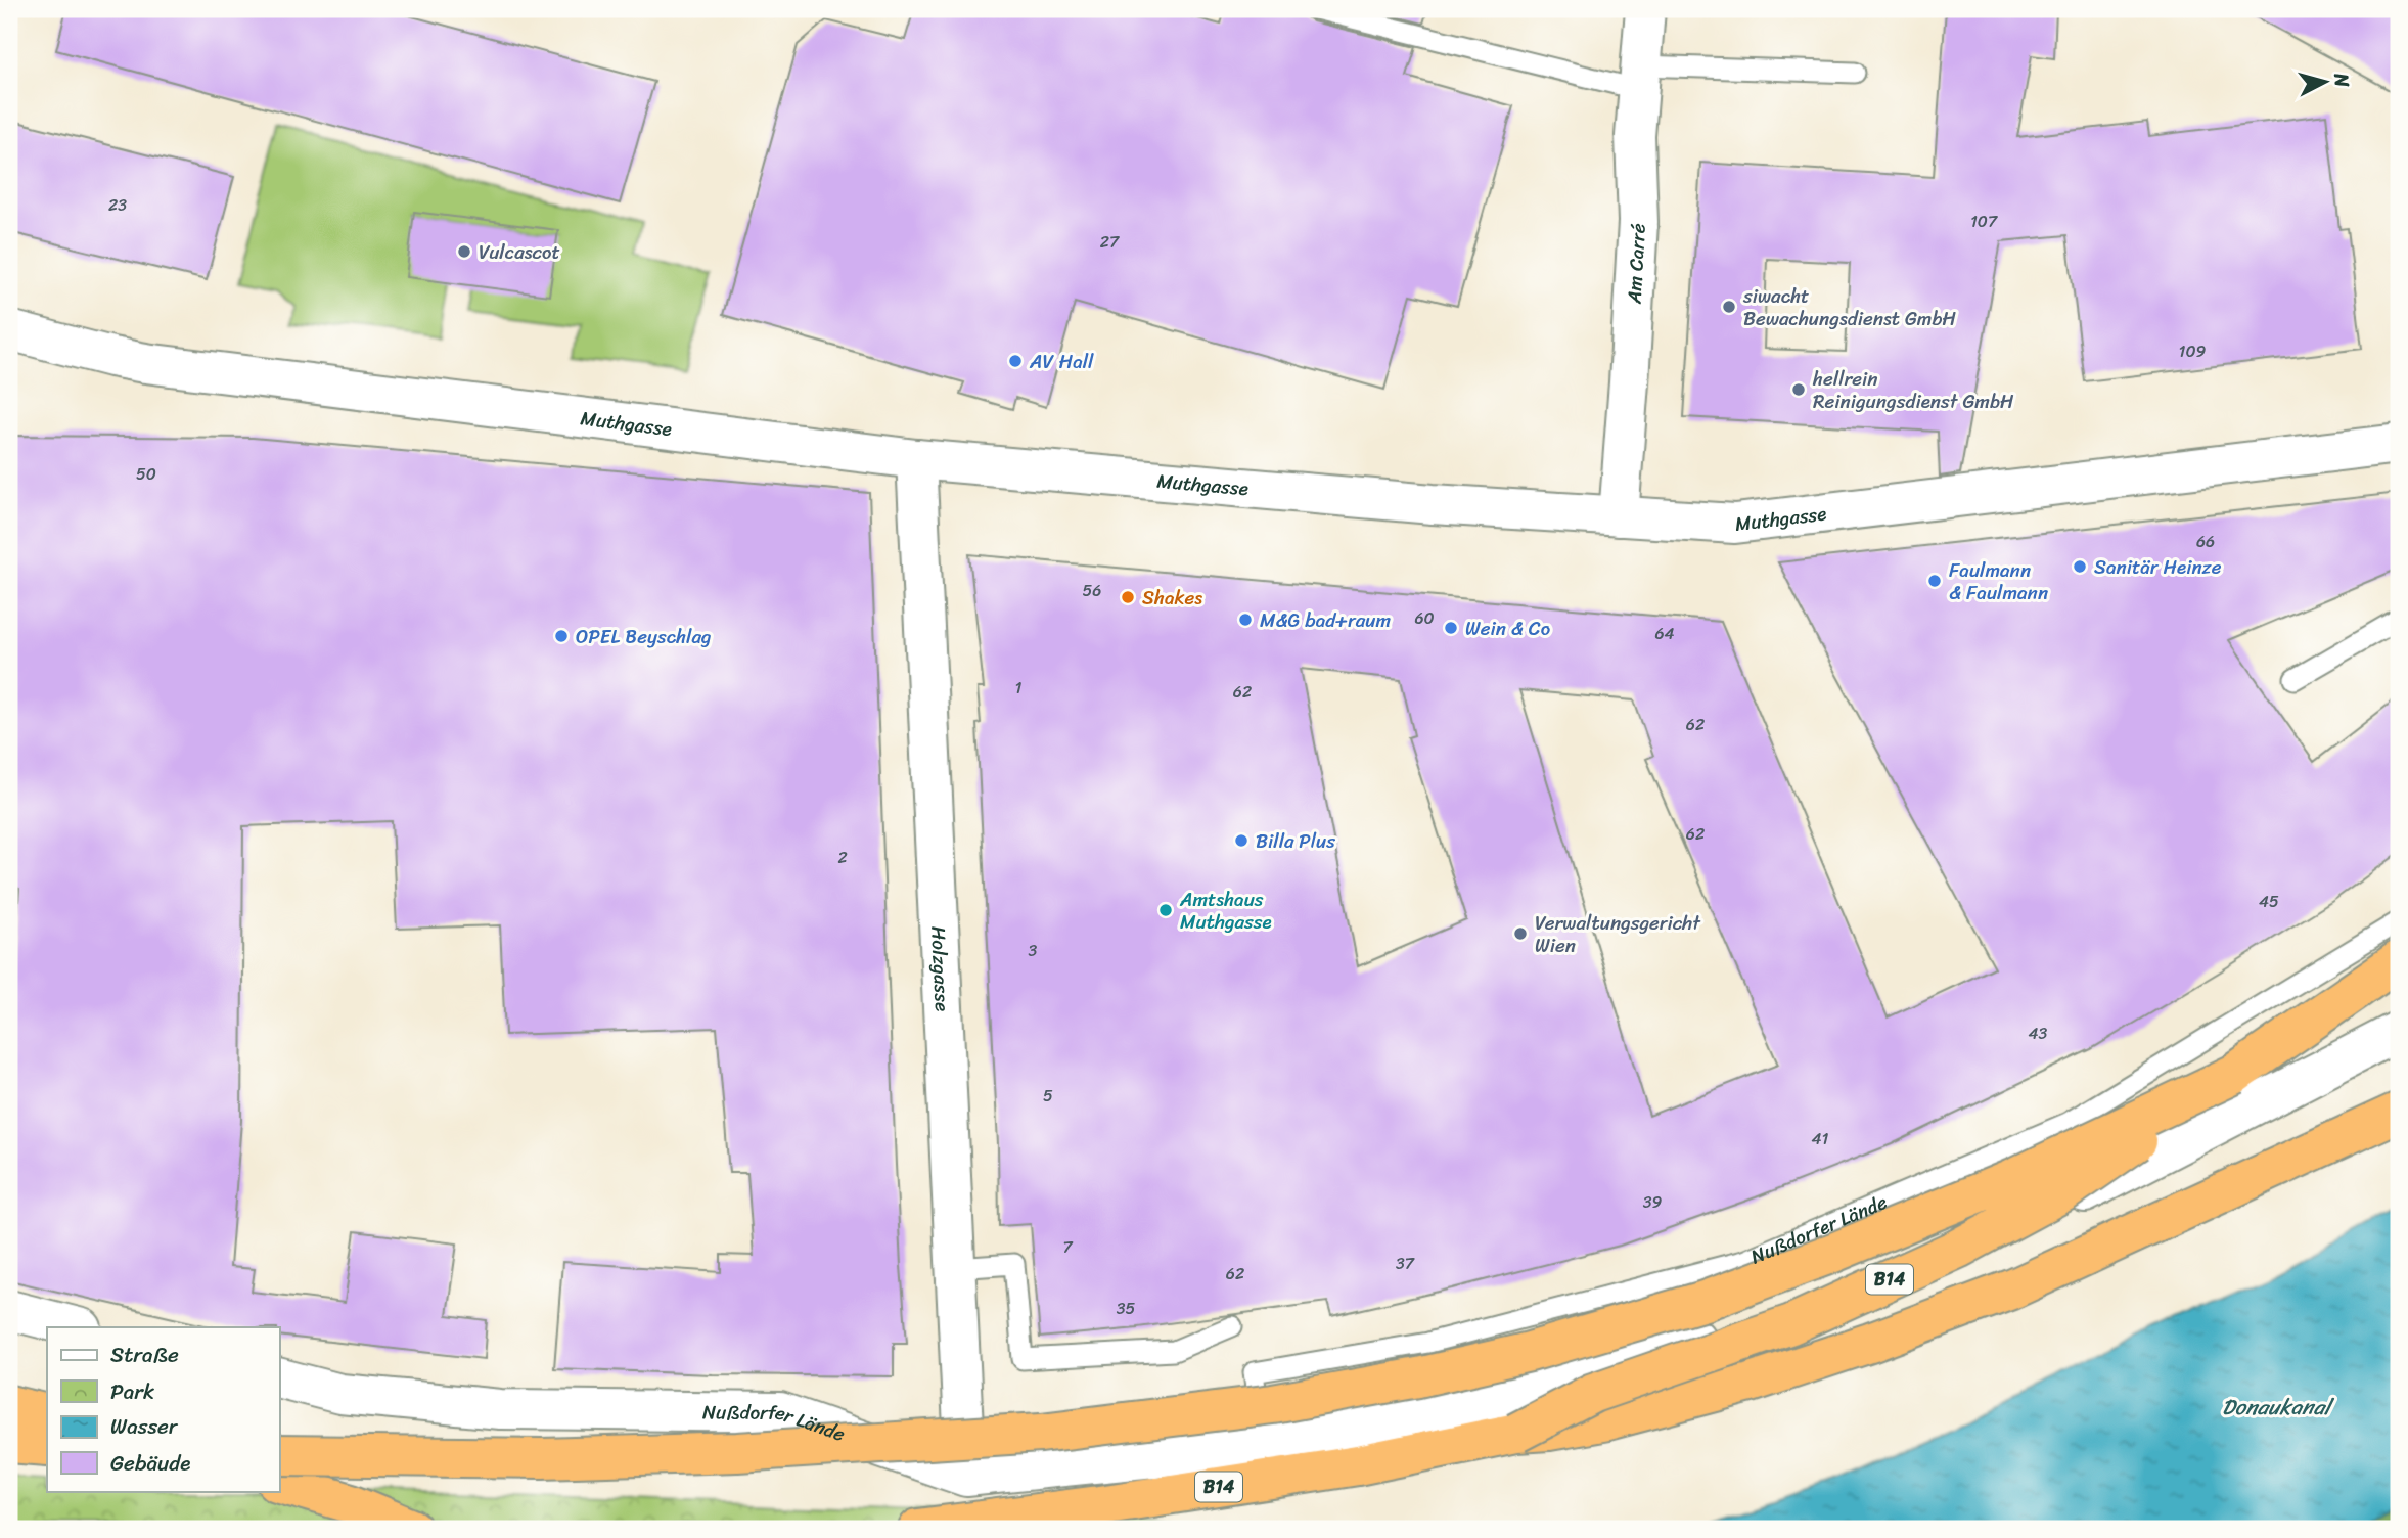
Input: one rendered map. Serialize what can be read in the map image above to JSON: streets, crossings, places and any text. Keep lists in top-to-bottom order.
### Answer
{
  "streets": {
    "highway": ["B14"],
    "street": [
      "Am Carré",
      "Muthgasse",
      "Holzgasse",
      "Nußdorfer Lände"
    ]
  },
  "crossings": [
    ["Am Carré", "Muthgasse"],
    ["Muthgasse", "Holzgasse"],
    ["Holzgasse", "Nußdorfer Lände"]
  ],
  "water": ["Donaukanal"],
  "places": [
    "Vulcascot",
    "siwacht Bewachungsdienst GmbH",
    "AV Hall",
    "hellrein Reinigungsdienst GmbH",
    "Sanitär Heinze",
    "Faulmann & Faulmann",
    "Shakes",
    "M&G bad+raum",
    "Wein & Co",
    "OPEL Beyschlag",
    "Billa Plus",
    "Amtshaus Muthgasse",
    "Verwaltungsgericht Wien"
  ],
  "house_numbers": [
    "23",
    "107",
    "27",
    "109",
    "50",
    "66",
    "56",
    "60",
    "64",
    "1",
    "62",
    "62",
    "62",
    "2",
    "45",
    "3",
    "43",
    "5",
    "41",
    "39",
    "7",
    "37",
    "62",
    "35"
  ],
  "legend": [
    "Straße",
    "Park",
    "Wasser",
    "Gebäude"
  ],
  "north": "right"
}
